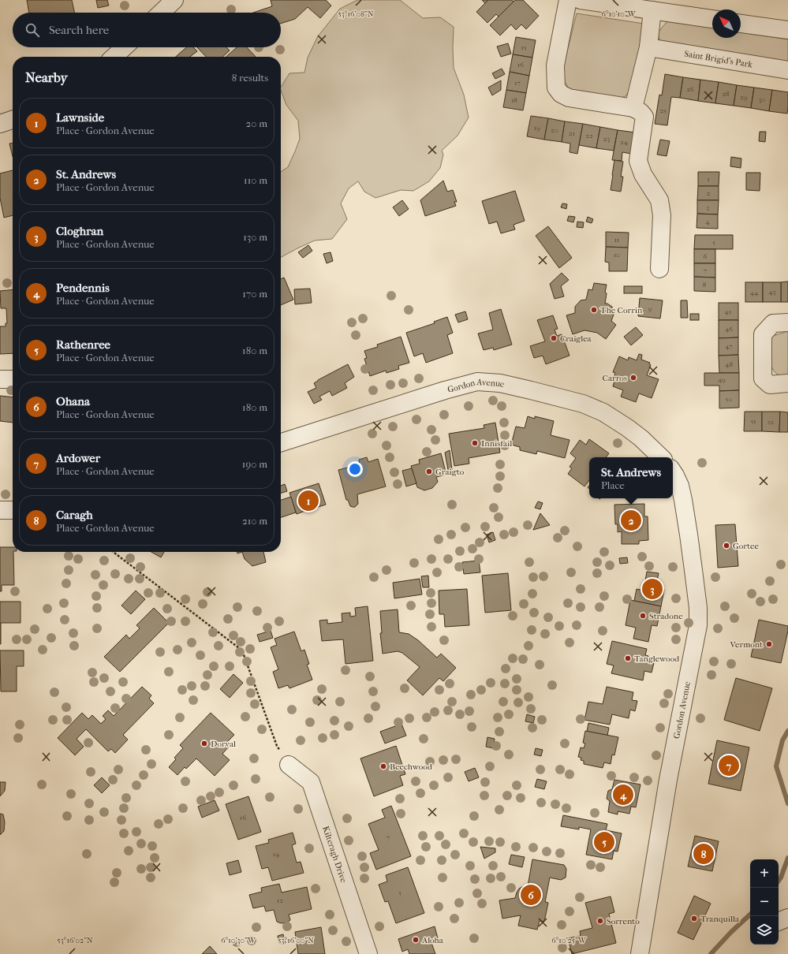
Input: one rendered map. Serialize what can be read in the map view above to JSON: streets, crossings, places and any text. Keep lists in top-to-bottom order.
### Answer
{
  "streets": {
    "street": ["Saint Brigid's Park", "Gordon Avenue", "Kilteragh Drive"]
  },
  "places": [
    "The Corrin",
    "Craiglea",
    "Carros",
    "Innisfail",
    "Graigto",
    "Gortee",
    "Stradone",
    "Vermont",
    "Tanglewood",
    "Dorval",
    "Beechwood",
    "Tranquilla",
    "Sorrento",
    "Aloha"
  ],
  "house_numbers": [
    "15",
    "16",
    "17",
    "26",
    "28",
    "29",
    "30",
    "18",
    "25",
    "19",
    "20",
    "21",
    "22",
    "23",
    "24",
    "1",
    "2",
    "3",
    "4",
    "11",
    "5",
    "10",
    "6",
    "7",
    "8",
    "43",
    "44",
    "9",
    "45",
    "46",
    "47",
    "48",
    "49",
    "50",
    "51",
    "52",
    "16",
    "7",
    "14",
    "5",
    "12"
  ],
  "north": "top left",
  "page": {
    "search": "Search here",
    "heading": ["Nearby", "8 results"],
    "list": [
      {
        "mark": "1",
        "name": "Lawnside",
        "note": "Place · Gordon Avenue",
        "value": "20 m"
      },
      {
        "mark": "2",
        "name": "St. Andrews",
        "note": "Place · Gordon Avenue",
        "value": "110 m"
      },
      {
        "mark": "3",
        "name": "Cloghran",
        "note": "Place · Gordon Avenue",
        "value": "130 m"
      },
      {
        "mark": "4",
        "name": "Pendennis",
        "note": "Place · Gordon Avenue",
        "value": "170 m"
      },
      {
        "mark": "5",
        "name": "Rathenree",
        "note": "Place · Gordon Avenue",
        "value": "180 m"
      },
      {
        "mark": "6",
        "name": "Ohana",
        "note": "Place · Gordon Avenue",
        "value": "180 m"
      },
      {
        "mark": "7",
        "name": "Ardower",
        "note": "Place · Gordon Avenue",
        "value": "190 m"
      },
      {
        "mark": "8",
        "name": "Caragh",
        "note": "Place · Gordon Avenue",
        "value": "210 m"
      }
    ],
    "popup": ["St. Andrews", "Place"],
    "pins": [
      "1",
      "2",
      "3",
      "7",
      "4",
      "5",
      "8",
      "6"
    ],
    "map_buttons": ["+", "−"]
  },
  "coordinates": [
    "53°16'08\"N",
    "6°10'10\"W",
    "53°16'02\"N",
    "6°10'30\"W",
    "53°16'00\"N",
    "6°10'25\"W"
  ]
}
